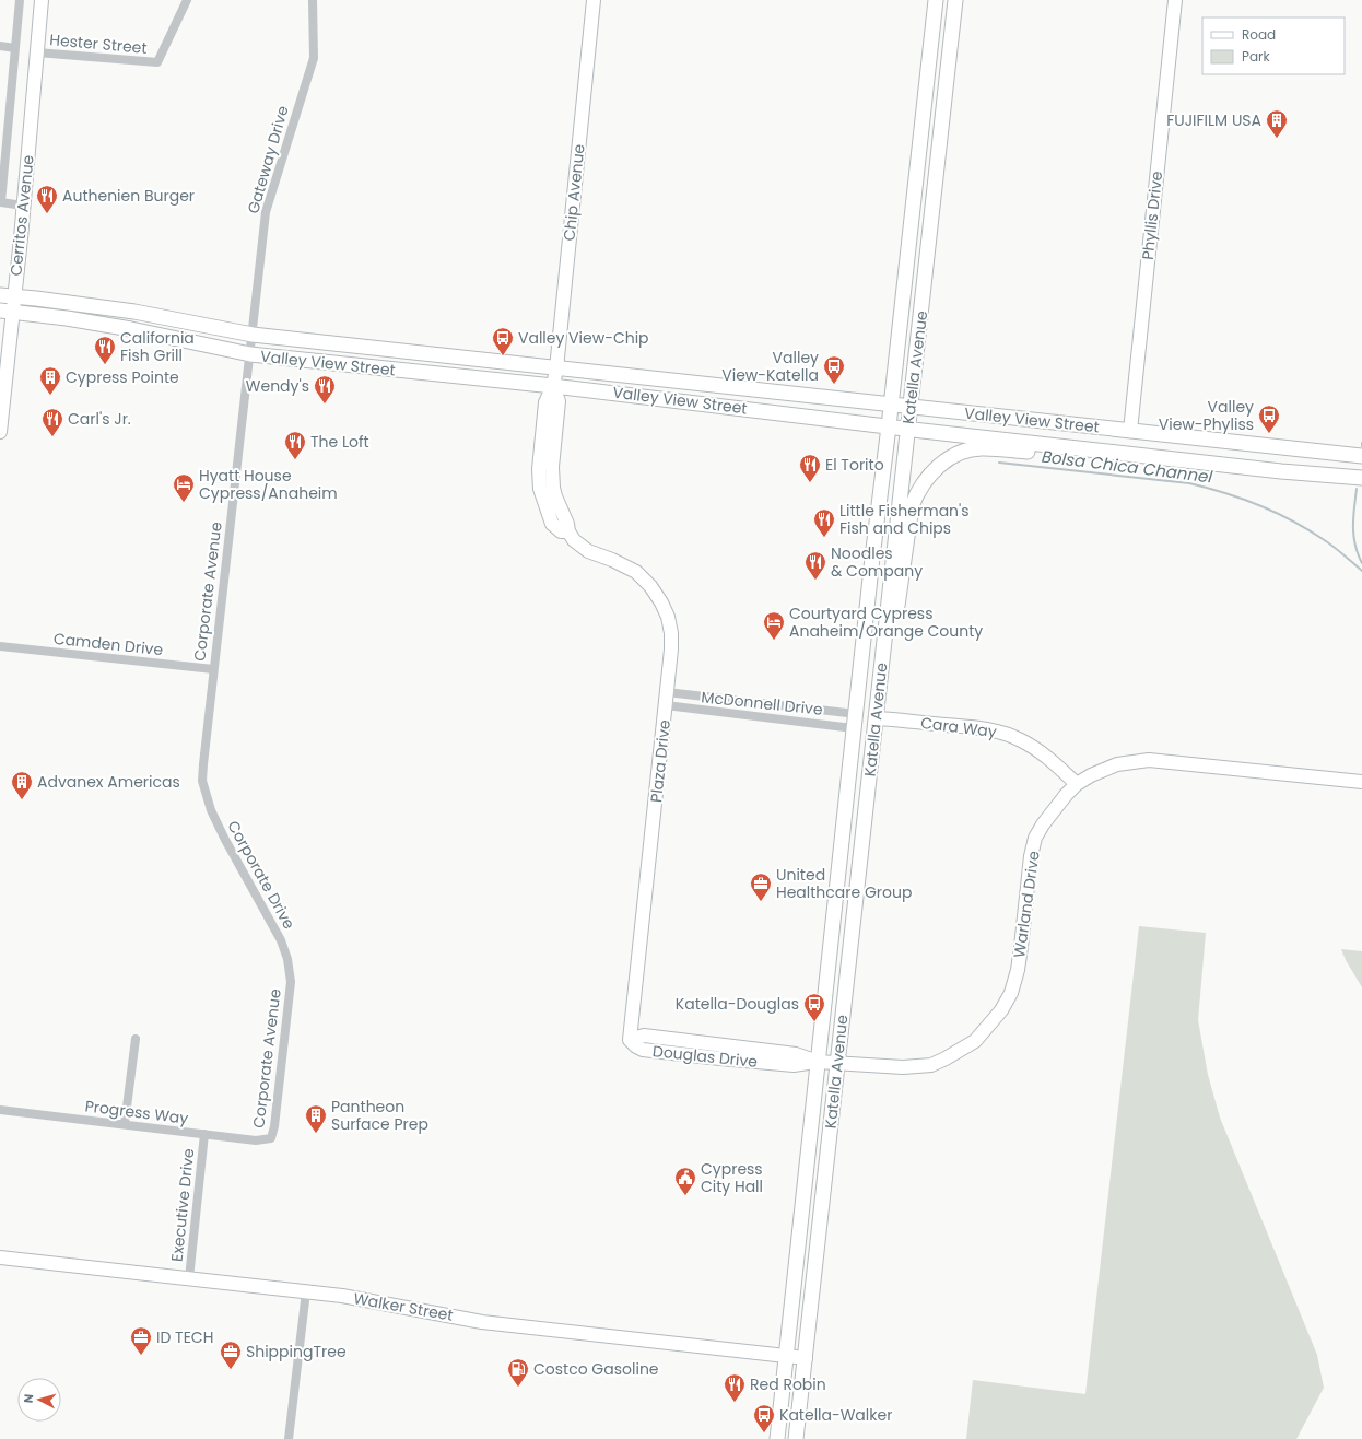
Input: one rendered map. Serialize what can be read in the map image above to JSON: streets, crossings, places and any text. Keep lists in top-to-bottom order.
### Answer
{
  "streets": {
    "main road": ["Valley View Street", "Katella Avenue"],
    "street": [
      "Hester Street",
      "Gateway Drive",
      "Chip Avenue",
      "Cerritos Avenue",
      "Phyllis Drive",
      "Corporate Avenue",
      "Camden Drive",
      "McDonnell Drive",
      "Cara Way",
      "Plaza Drive",
      "Corporate Drive",
      "Warland Drive",
      "Douglas Drive",
      "Progress Way",
      "Executive Drive",
      "Walker Street"
    ]
  },
  "crossings": [
    ["Hester Street", "Cerritos Avenue"],
    ["Gateway Drive", "Valley View Street"],
    ["Gateway Drive", "Corporate Avenue"],
    ["Chip Avenue", "Valley View Street"],
    ["Chip Avenue", "Plaza Drive"],
    ["Cerritos Avenue", "Valley View Street"],
    ["Phyllis Drive", "Valley View Street"],
    ["Valley View Street", "Katella Avenue"],
    ["Valley View Street", "Corporate Avenue"],
    ["Valley View Street", "Plaza Drive"],
    ["Katella Avenue", "McDonnell Drive"],
    ["Katella Avenue", "Cara Way"],
    ["Katella Avenue", "Warland Drive"],
    ["Katella Avenue", "Douglas Drive"],
    ["Katella Avenue", "Walker Street"],
    ["Corporate Avenue", "Camden Drive"],
    ["Corporate Avenue", "Corporate Drive"],
    ["Corporate Avenue", "Progress Way"],
    ["McDonnell Drive", "Plaza Drive"],
    ["Cara Way", "Warland Drive"],
    ["Plaza Drive", "Douglas Drive"],
    ["Warland Drive", "Douglas Drive"],
    ["Progress Way", "Executive Drive"],
    ["Executive Drive", "Walker Street"]
  ],
  "water": ["Bolsa Chica Channel"],
  "places": {
    "building": [
      "FUJIFILM USA",
      "Cypress Pointe",
      "Advanex Americas",
      "Pantheon Surface Prep"
    ],
    "restaurant": [
      "Authenien Burger",
      "California Fish Grill",
      "Wendy's",
      "Carl's Jr.",
      "The Loft",
      "El Torito",
      "Little Fisherman's Fish and Chips",
      "Noodles & Company",
      "Red Robin"
    ],
    "bus stop": [
      "Valley View-Chip",
      "Valley View-Katella",
      "Valley View-Phyliss",
      "Katella-Douglas",
      "Katella-Walker"
    ],
    "hotel": ["Hyatt House Cypress/Anaheim", "Courtyard Cypress Anaheim/Orange County"],
    "office": ["United Healthcare Group", "ID TECH", "ShippingTree"],
    "public building": ["Cypress City Hall"],
    "fuel station": ["Costco Gasoline"]
  },
  "legend": ["Road", "Park"],
  "north": "left"
}
